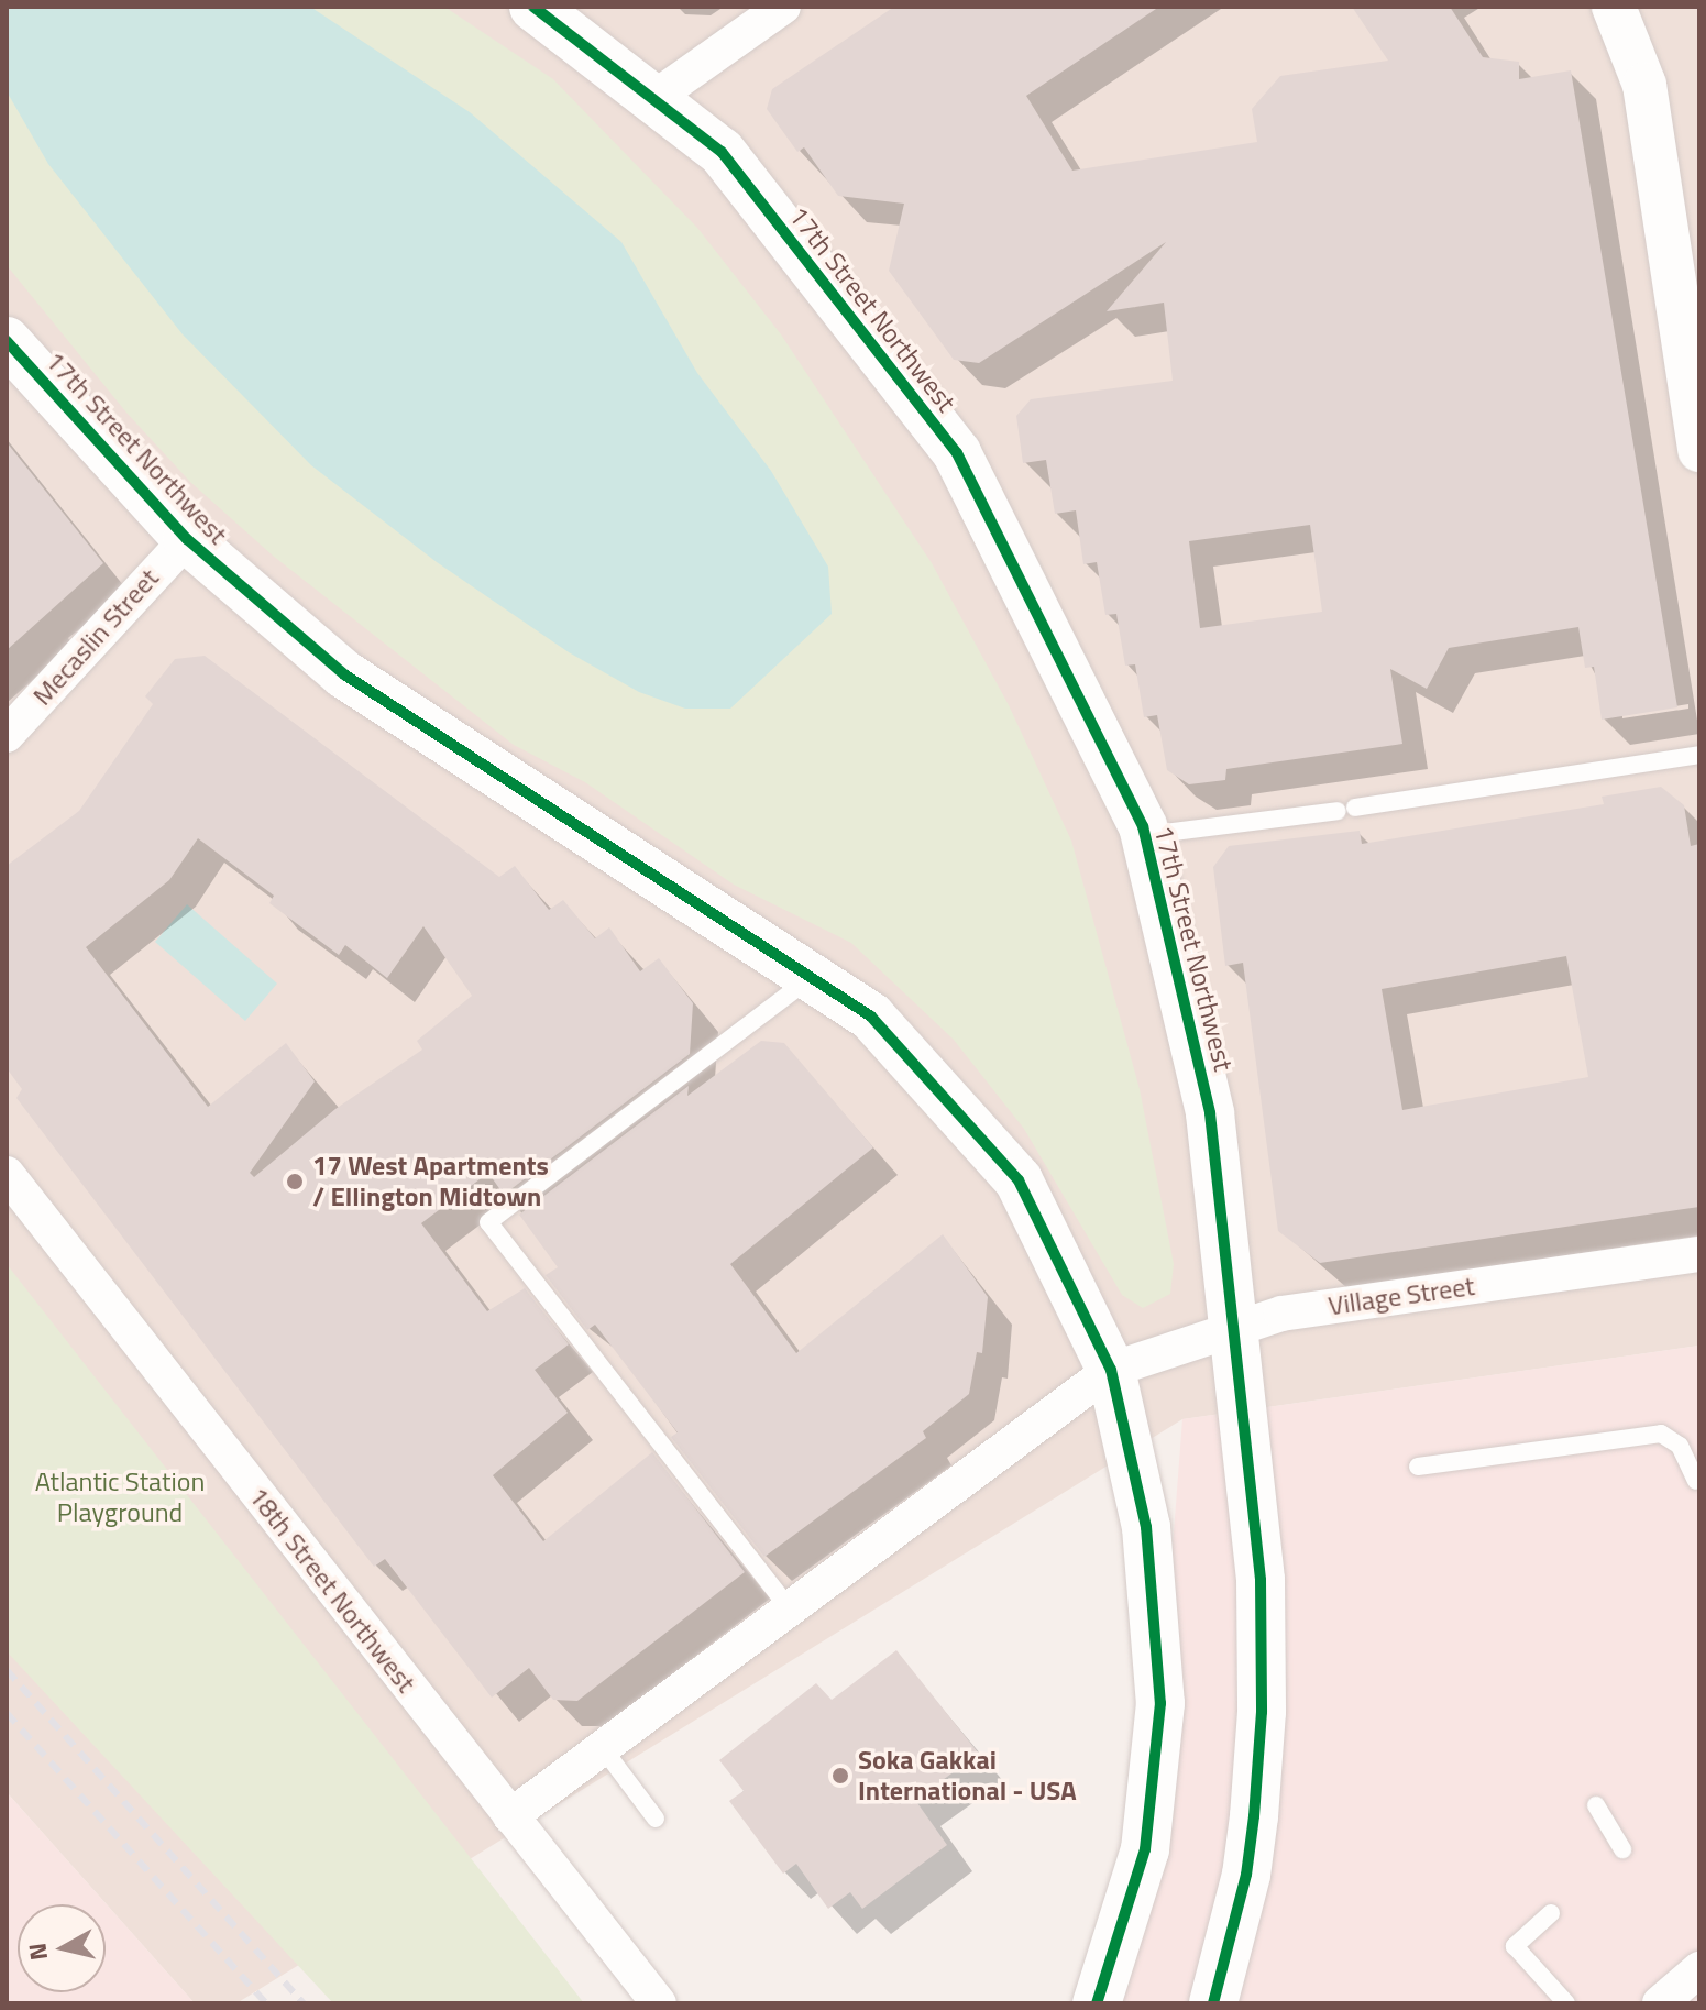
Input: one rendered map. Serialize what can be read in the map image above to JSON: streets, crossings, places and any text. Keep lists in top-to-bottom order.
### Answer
{
  "streets": {
    "main road": ["17th Street Northwest"],
    "street": ["Mecaslin Street", "Village Street", "18th Street Northwest"]
  },
  "crossings": [
    ["17th Street Northwest", "Mecaslin Street"],
    ["17th Street Northwest", "Village Street"],
    ["Village Street", "18th Street Northwest"]
  ],
  "parks": ["Atlantic Station Playground"],
  "places": ["17 West Apartments / Ellington Midtown", "Soka Gakkai International - USA"],
  "north": "left"
}
